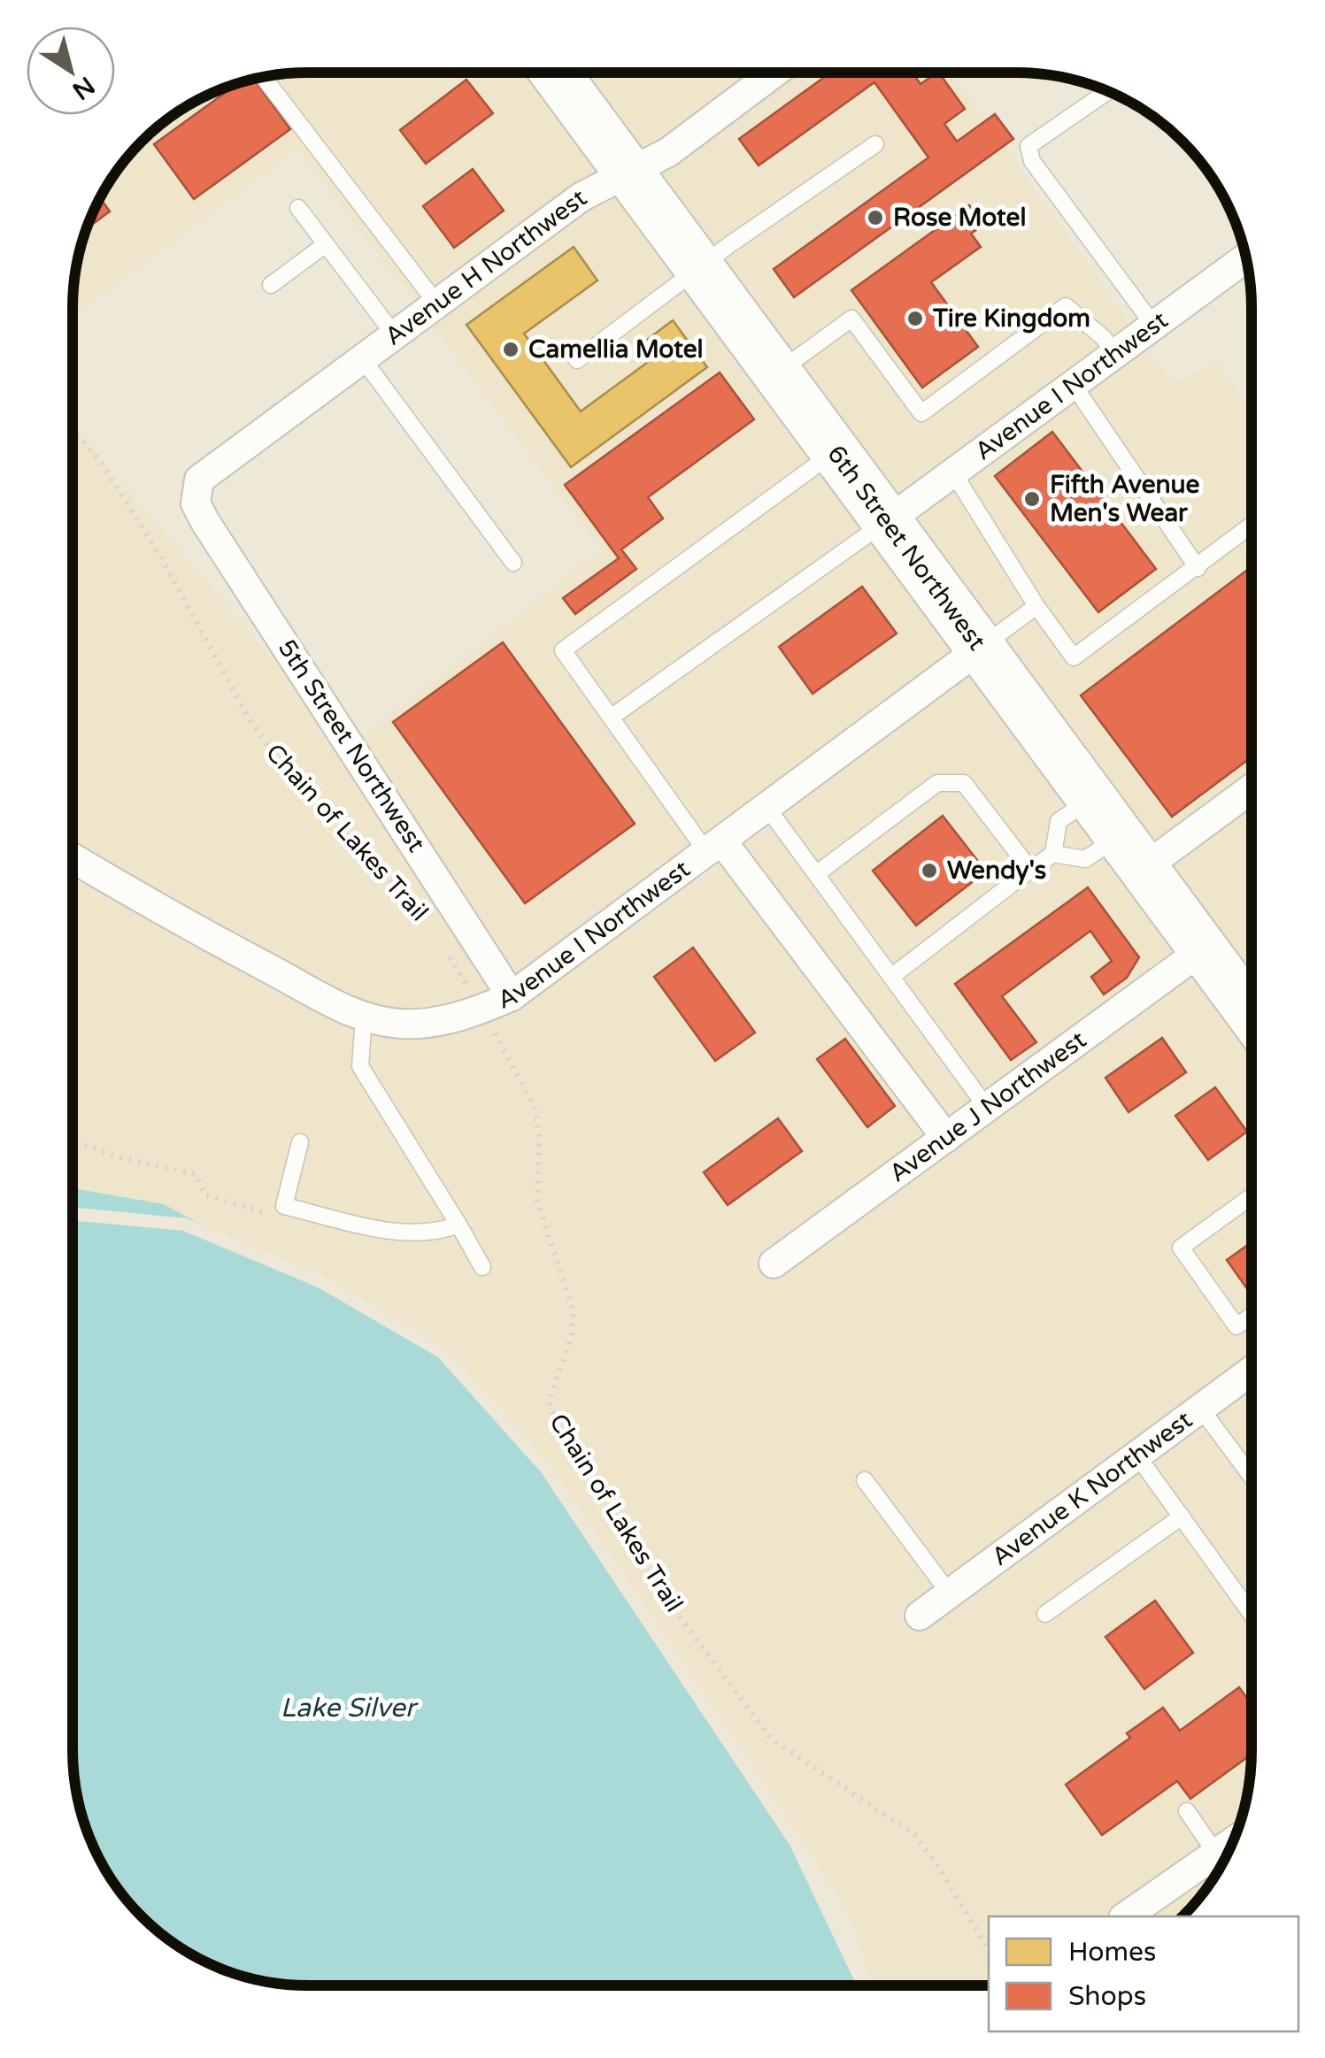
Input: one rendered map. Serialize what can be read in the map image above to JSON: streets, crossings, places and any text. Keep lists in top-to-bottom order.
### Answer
{
  "streets": {
    "highway": ["6th Street Northwest"],
    "street": [
      "Avenue H Northwest",
      "Avenue I Northwest",
      "5th Street Northwest",
      "Avenue J Northwest",
      "Avenue K Northwest"
    ],
    "path": ["Chain of Lakes Trail"]
  },
  "crossings": [
    ["Avenue H Northwest", "6th Street Northwest"],
    ["Avenue H Northwest", "5th Street Northwest"],
    ["Avenue I Northwest", "6th Street Northwest"],
    ["Avenue I Northwest", "5th Street Northwest"],
    ["Avenue I Northwest", "Chain of Lakes Trail"],
    ["6th Street Northwest", "Avenue J Northwest"]
  ],
  "water": ["Lake Silver"],
  "places": [
    "Rose Motel",
    "Tire Kingdom",
    "Camellia Motel",
    "Fifth Avenue Men's Wear",
    "Wendy's"
  ],
  "legend": ["Homes", "Shops"],
  "north": "bottom right"
}
